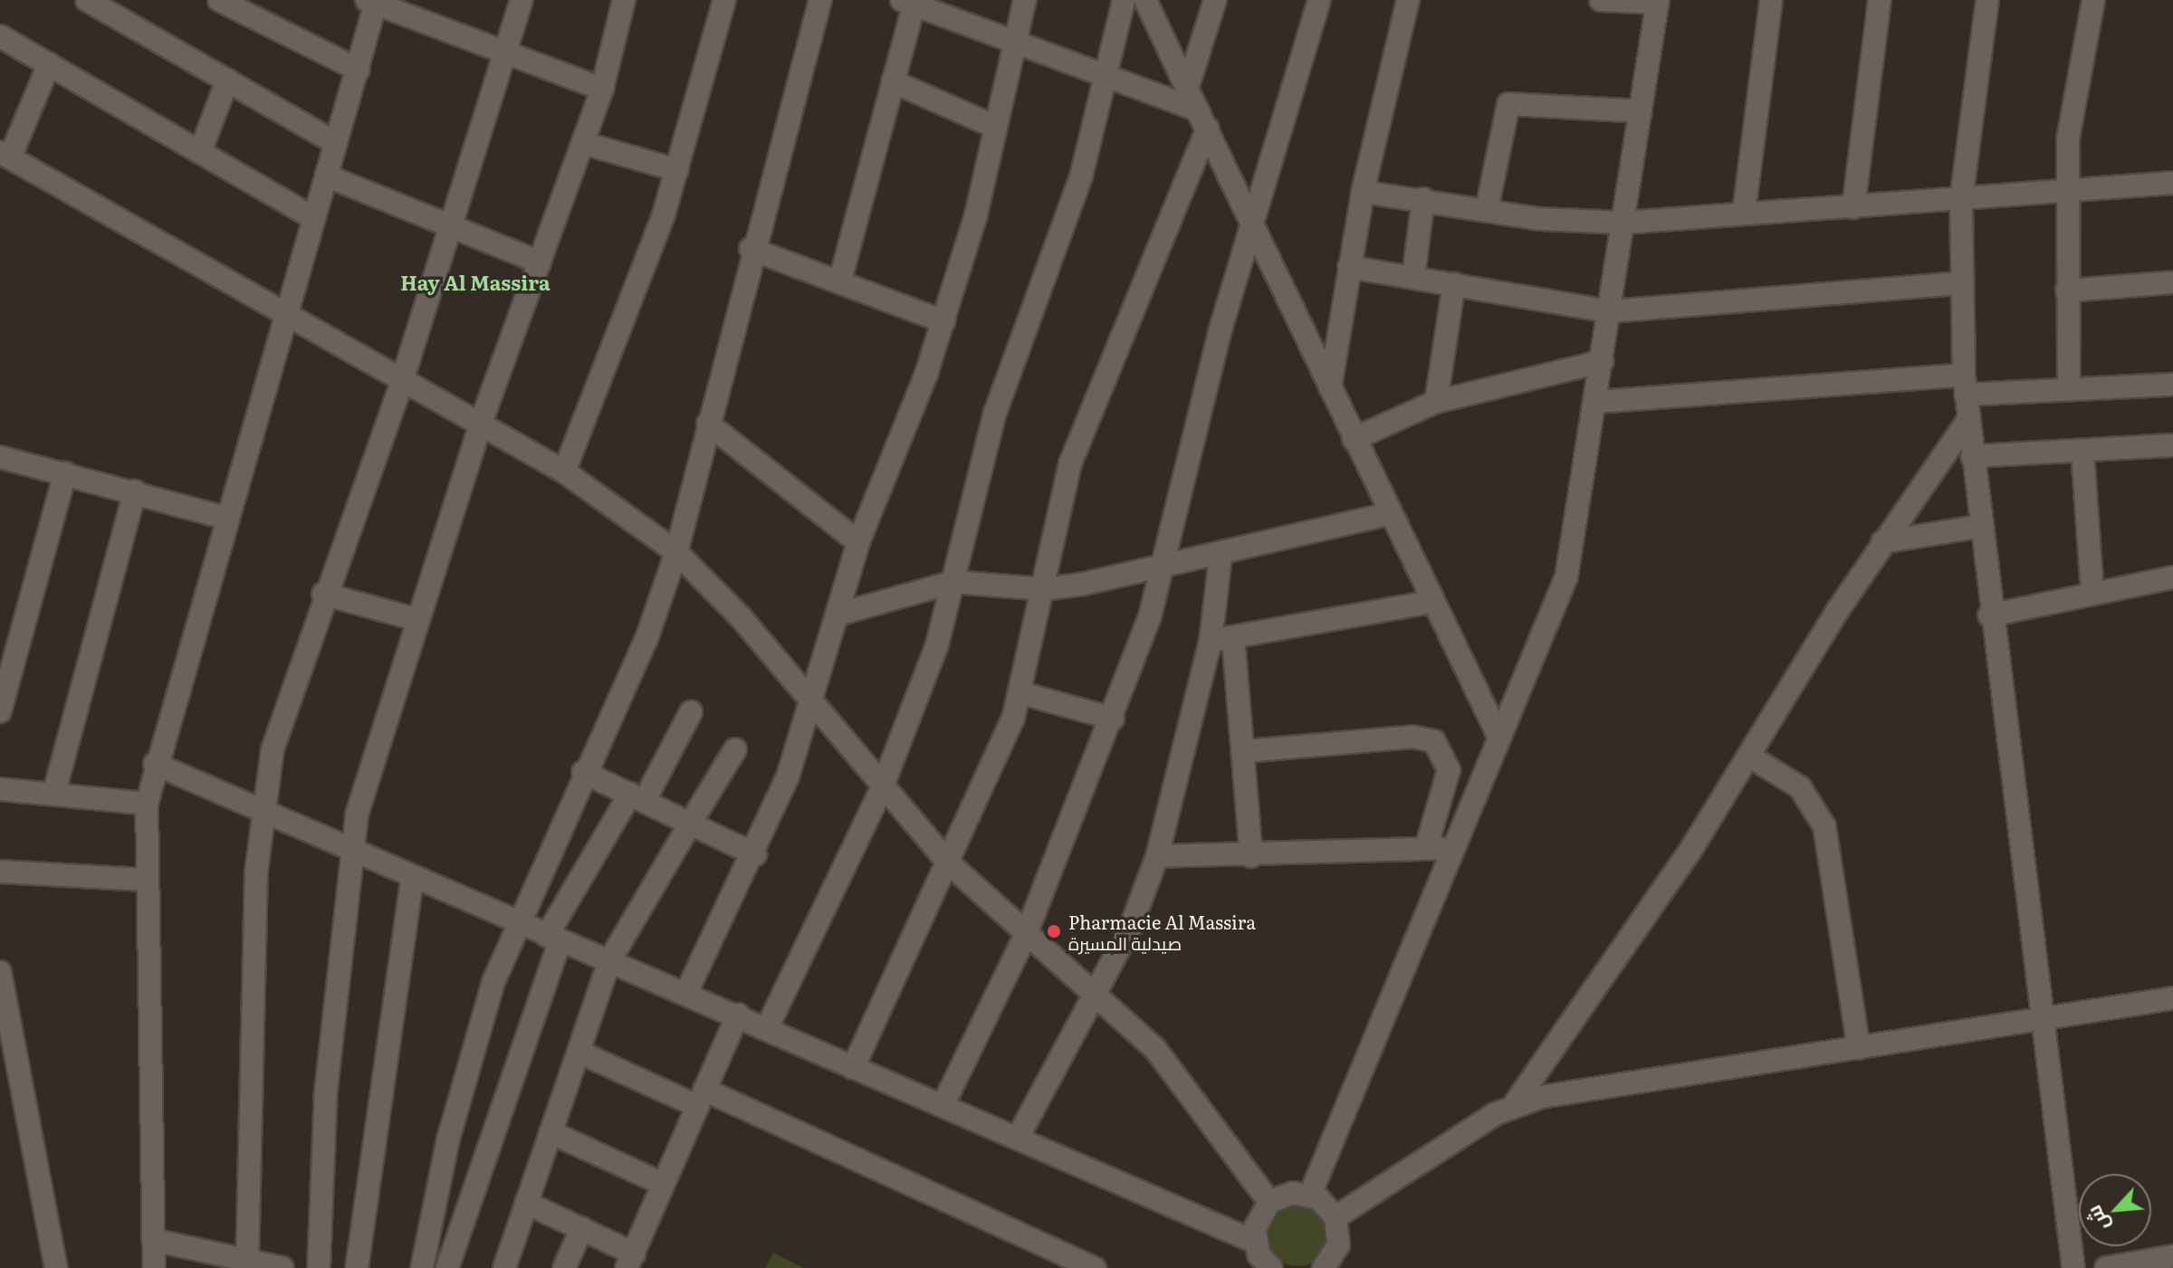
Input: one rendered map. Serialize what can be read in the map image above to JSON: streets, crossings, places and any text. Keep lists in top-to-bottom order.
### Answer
{
  "districts": ["Hay Al Massira"],
  "places": ["Pharmacie Al Massira صيدلية المسيرة"],
  "north": "bottom left"
}
